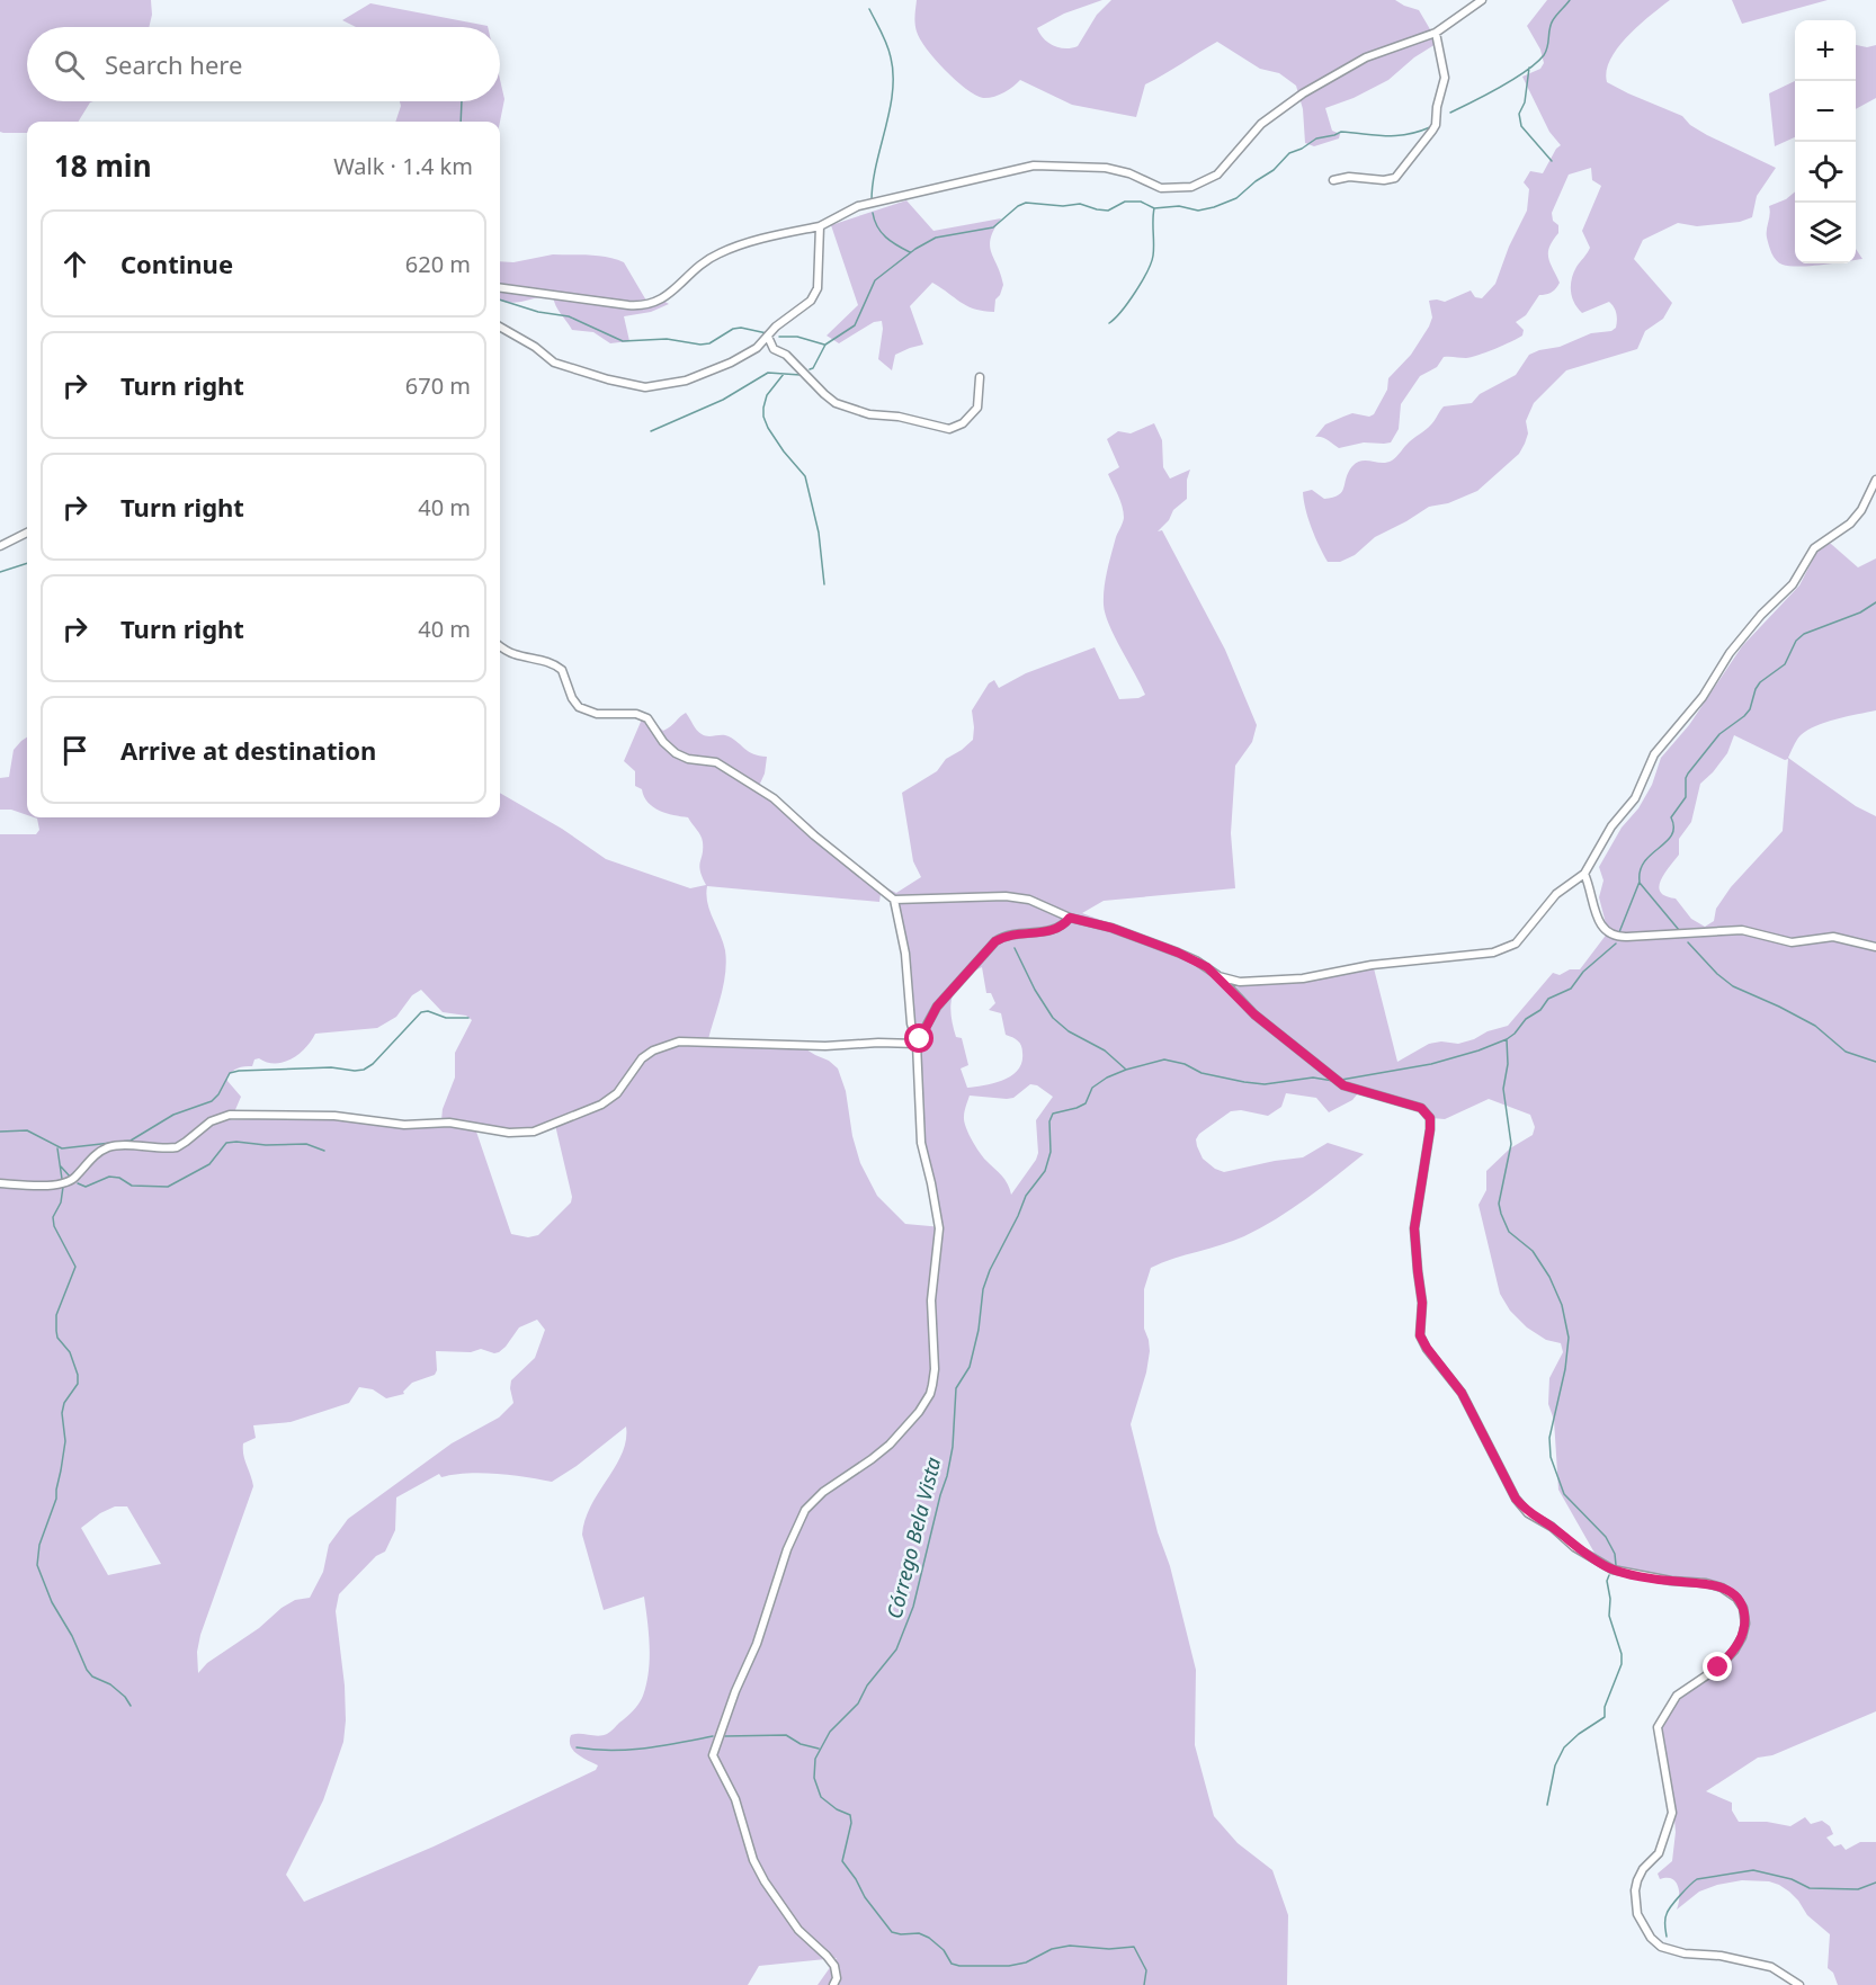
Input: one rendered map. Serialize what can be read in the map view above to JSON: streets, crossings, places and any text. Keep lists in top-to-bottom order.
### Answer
{
  "water": ["Córrego Bela Vista"],
  "page": {
    "map_buttons": ["+", "−"],
    "search": "Search here",
    "heading": ["18 min", "Walk · 1.4 km"],
    "list": [
      ["Continue", "620 m"],
      ["Turn right", "670 m"],
      ["Turn right", "40 m"],
      ["Turn right", "40 m"],
      "Arrive at destination"
    ]
  }
}
